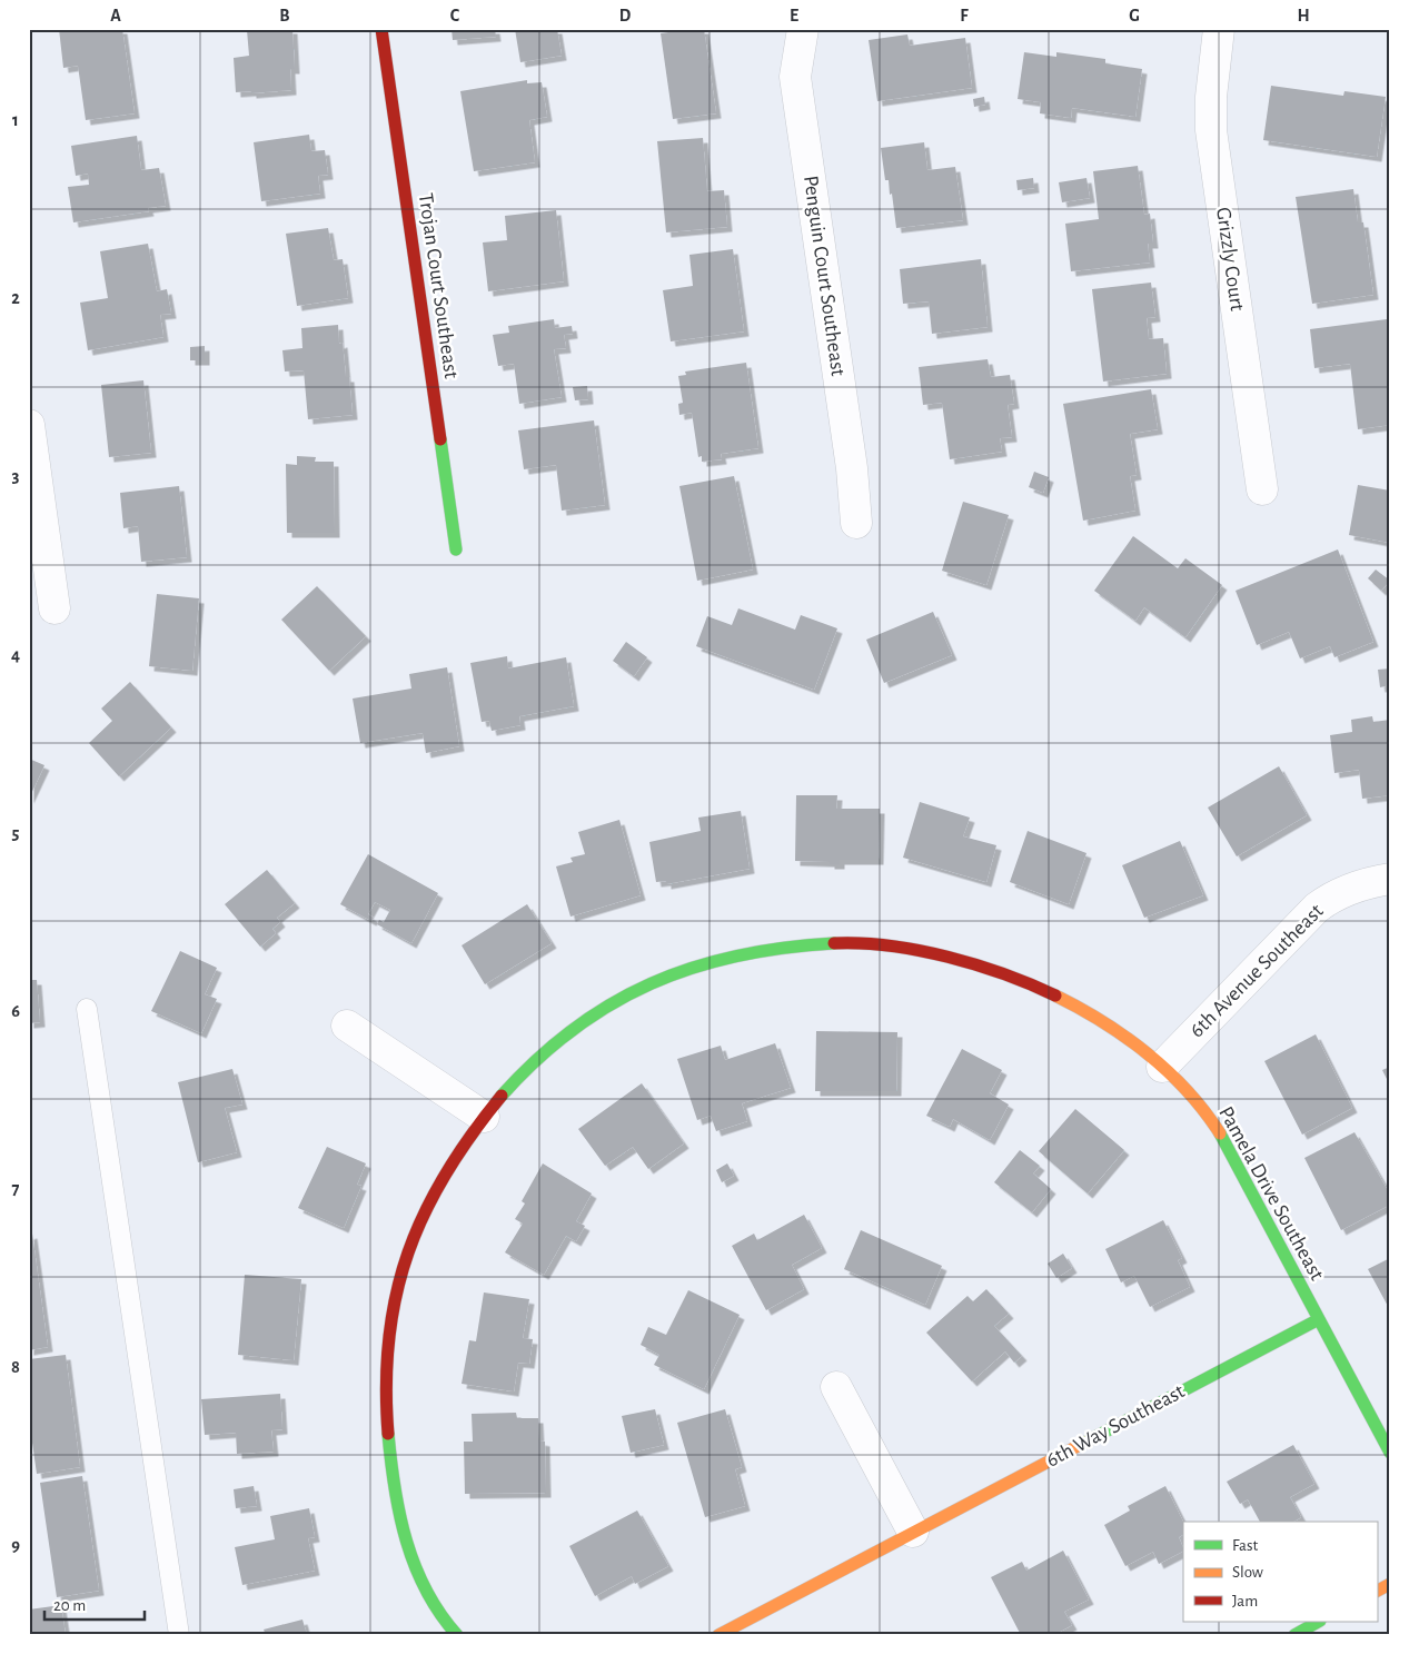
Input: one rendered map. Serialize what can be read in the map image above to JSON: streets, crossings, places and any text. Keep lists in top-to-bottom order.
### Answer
{
  "streets": {
    "street": [
      "Grizzly Court",
      "Penguin Court Southeast",
      "Trojan Court Southeast",
      "6th Avenue Southeast",
      "Pamela Drive Southeast",
      "6th Way Southeast"
    ]
  },
  "crossings": [
    ["6th Avenue Southeast", "Pamela Drive Southeast"],
    ["Pamela Drive Southeast", "6th Way Southeast"]
  ],
  "legend": ["Fast", "Slow", "Jam"],
  "scale_bar": "20 m",
  "grid": {
    "columns": [
      "A",
      "B",
      "C",
      "D",
      "E",
      "F",
      "G",
      "H"
    ],
    "rows": [
      "1",
      "2",
      "3",
      "4",
      "5",
      "6",
      "7",
      "8",
      "9"
    ]
  }
}
